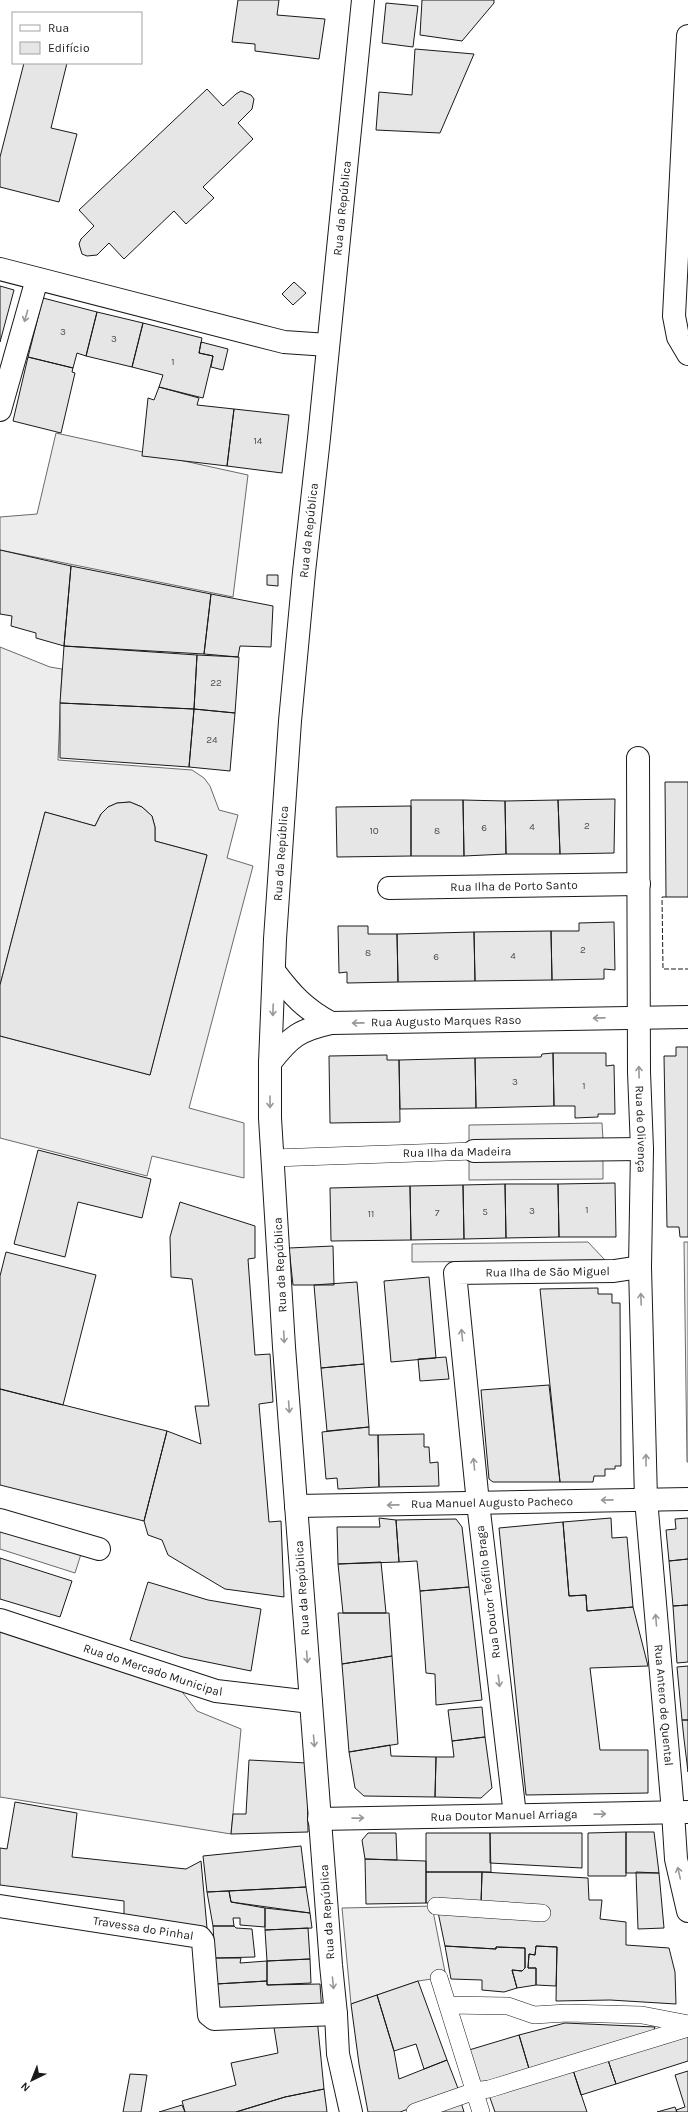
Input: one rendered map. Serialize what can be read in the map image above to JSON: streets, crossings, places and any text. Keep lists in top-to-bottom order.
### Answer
{
  "streets": {
    "street": [
      "Rua da República",
      "Rua Ilha de Porto Santo",
      "Rua Augusto Marques Raso",
      "Rua de Olivença",
      "Rua Ilha da Madeira",
      "Rua Ilha de São Miguel",
      "Rua Manuel Augusto Pacheco",
      "Rua Doutor Teófilo Braga",
      "Rua do Mercado Municipal",
      "Rua Antero de Quental",
      "Rua Doutor Manuel Arriaga",
      "Travessa do Pinhal"
    ]
  },
  "crossings": [
    ["Rua da República", "Rua Augusto Marques Raso"],
    ["Rua da República", "Rua Ilha da Madeira"],
    ["Rua da República", "Rua Manuel Augusto Pacheco"],
    ["Rua da República", "Rua do Mercado Municipal"],
    ["Rua da República", "Rua Doutor Manuel Arriaga"],
    ["Rua da República", "Travessa do Pinhal"],
    ["Rua Ilha de Porto Santo", "Rua de Olivença"],
    ["Rua Augusto Marques Raso", "Rua de Olivença"],
    ["Rua de Olivença", "Rua Ilha da Madeira"],
    ["Rua de Olivença", "Rua Ilha de São Miguel"],
    ["Rua de Olivença", "Rua Manuel Augusto Pacheco"],
    ["Rua de Olivença", "Rua Antero de Quental"],
    ["Rua Ilha de São Miguel", "Rua Doutor Teófilo Braga"],
    ["Rua Manuel Augusto Pacheco", "Rua Doutor Teófilo Braga"],
    ["Rua Manuel Augusto Pacheco", "Rua Antero de Quental"],
    ["Rua Doutor Teófilo Braga", "Rua Doutor Manuel Arriaga"],
    ["Rua Antero de Quental", "Rua Doutor Manuel Arriaga"]
  ],
  "one_way": [
    "Rua da República",
    "Rua Augusto Marques Raso",
    "Rua de Olivença",
    "Rua Manuel Augusto Pacheco",
    "Rua Antero de Quental"
  ],
  "house_numbers": [
    "3",
    "3",
    "1",
    "14",
    "22",
    "24",
    "2",
    "4",
    "6",
    "10",
    "8",
    "2",
    "8",
    "4",
    "6",
    "3",
    "1",
    "1",
    "3",
    "5",
    "7",
    "11"
  ],
  "legend": ["Rua", "Edifício"],
  "north": "bottom left"
}
